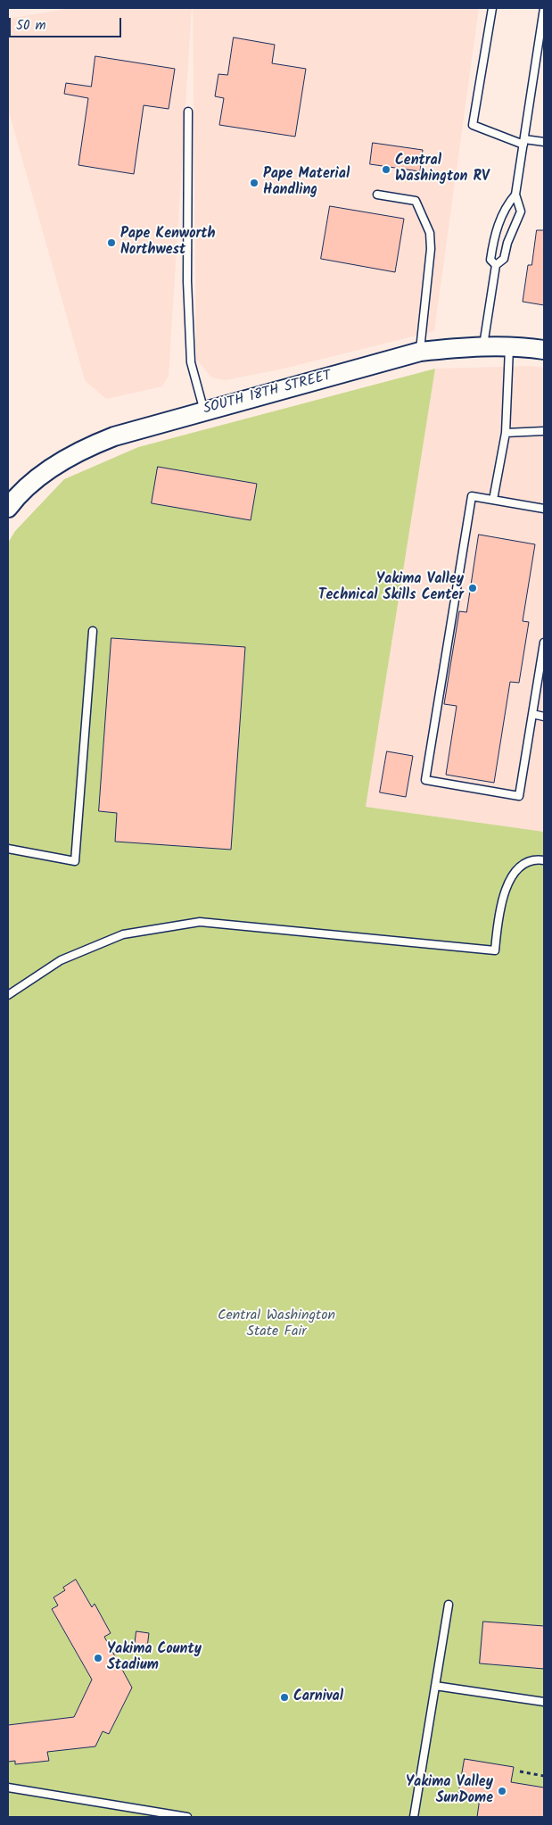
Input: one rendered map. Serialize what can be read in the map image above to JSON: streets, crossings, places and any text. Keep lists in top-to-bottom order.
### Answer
{
  "streets": {
    "street": ["SOUTH 18TH STREET"]
  },
  "parks": ["Central Washington State Fair"],
  "places": [
    "Central Washington RV",
    "Pape Material Handling",
    "Pape Kenworth Northwest",
    "Yakima Valley Technical Skills Center",
    "Yakima County Stadium",
    "Carnival",
    "Yakima Valley SunDome"
  ],
  "scale_bar": "50 m"
}
